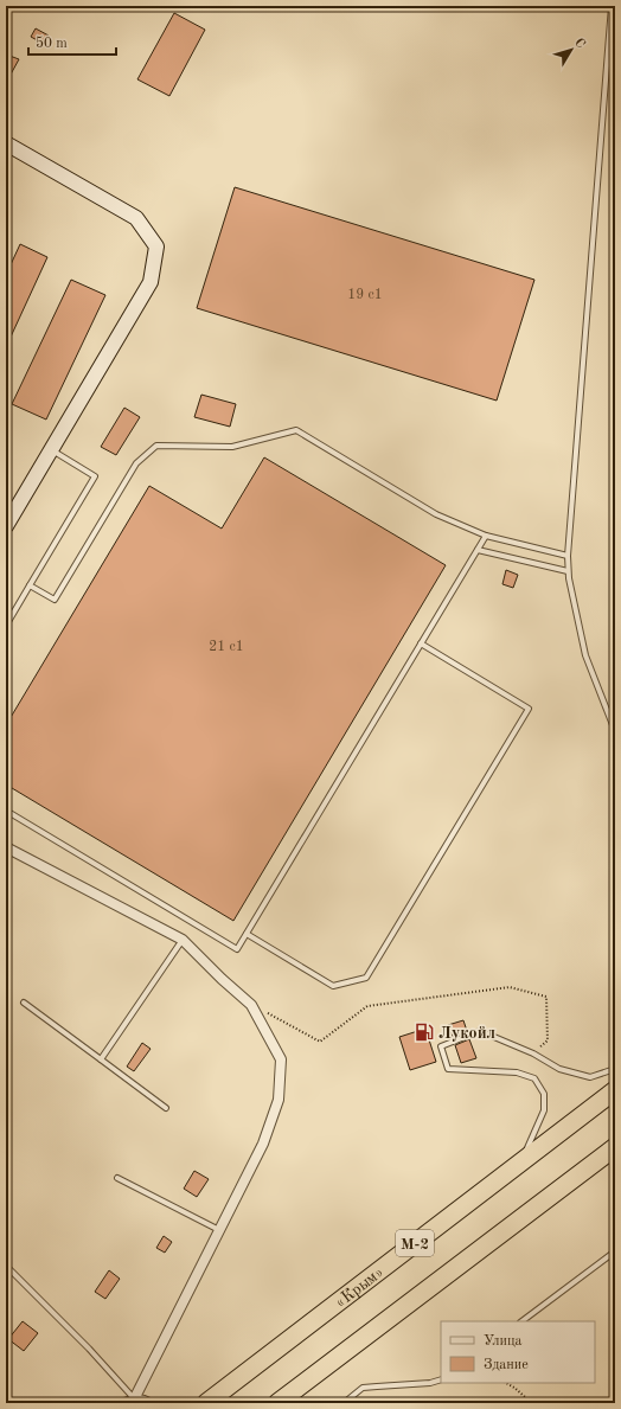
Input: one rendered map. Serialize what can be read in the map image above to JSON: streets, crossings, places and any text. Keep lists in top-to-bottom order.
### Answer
{
  "streets": {
    "highway": ["М-2", "«Крым»"]
  },
  "places": {
    "fuel station": ["Лукойл"]
  },
  "house_numbers": ["19 с1", "21 с1"],
  "legend": ["Улица", "Здание"],
  "scale_bar": "50 m",
  "north": "top right"
}
